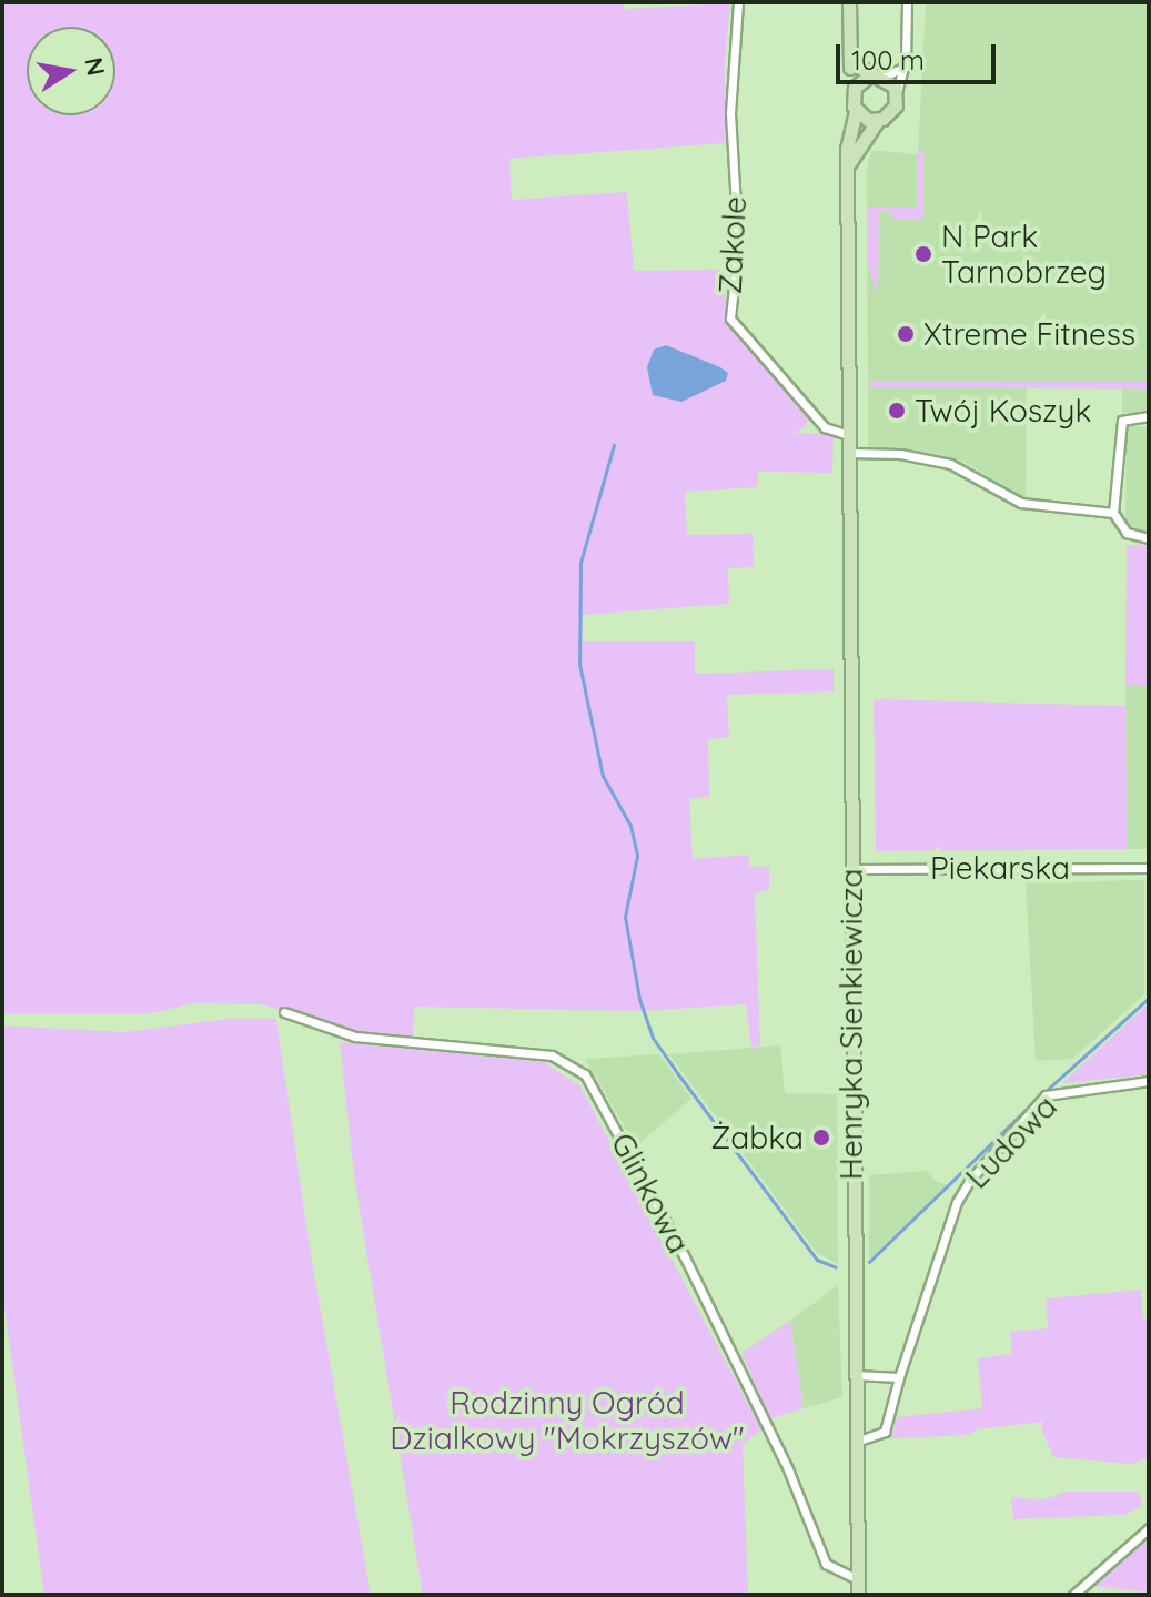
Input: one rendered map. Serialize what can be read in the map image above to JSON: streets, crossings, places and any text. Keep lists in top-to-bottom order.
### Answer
{
  "streets": {
    "main road": ["Henryka Sienkiewicza"],
    "street": [
      "Zakole",
      "Piekarska",
      "Ludowa",
      "Glinkowa"
    ]
  },
  "crossings": [
    ["Zakole", "Henryka Sienkiewicza"],
    ["Piekarska", "Henryka Sienkiewicza"],
    ["Henryka Sienkiewicza", "Ludowa"],
    ["Henryka Sienkiewicza", "Glinkowa"]
  ],
  "parks": ["Rodzinny Ogród Dzialkowy \"Mokrzyszów\""],
  "places": [
    "N Park Tarnobrzeg",
    "Xtreme Fitness",
    "Twój Koszyk",
    "Żabka"
  ],
  "scale_bar": "100 m",
  "north": "right"
}
